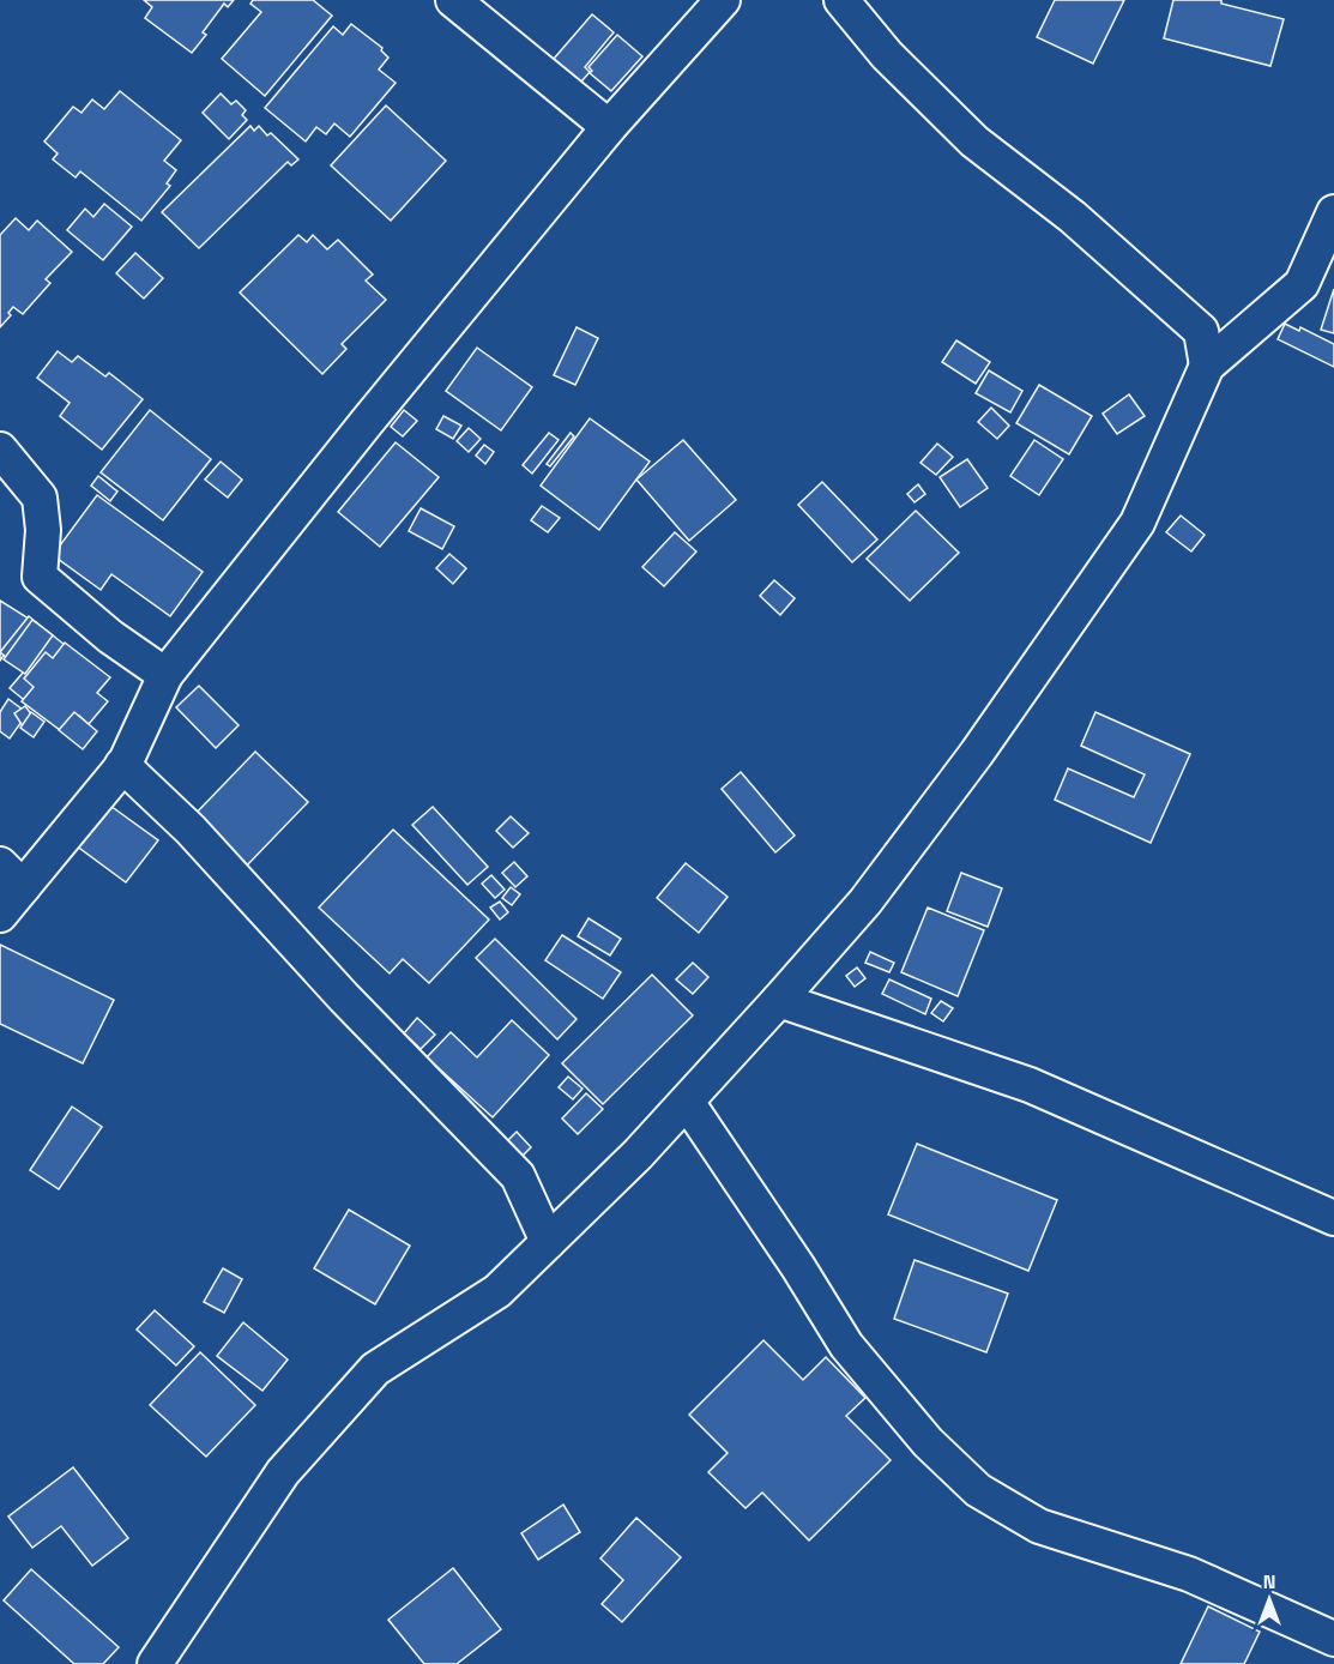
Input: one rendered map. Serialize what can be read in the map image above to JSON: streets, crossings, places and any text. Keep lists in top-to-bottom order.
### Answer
{
  "north": "top"
}
